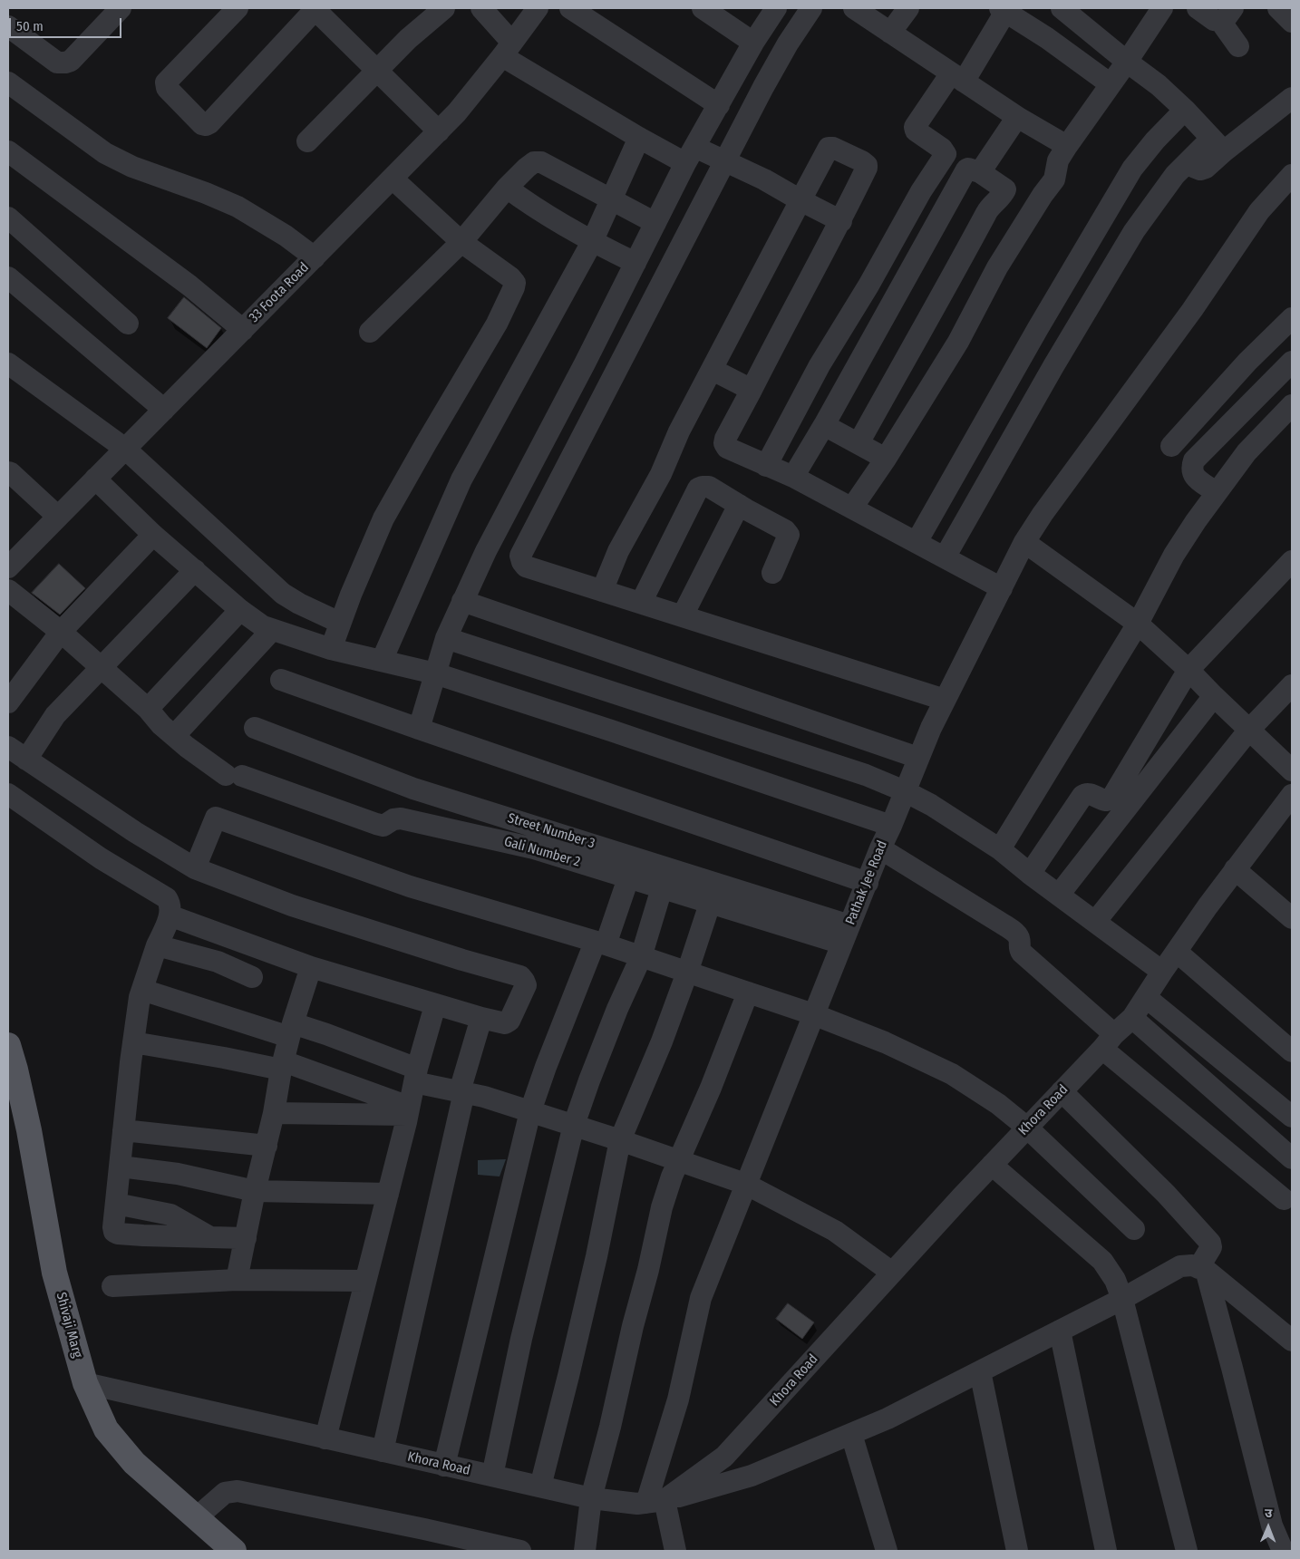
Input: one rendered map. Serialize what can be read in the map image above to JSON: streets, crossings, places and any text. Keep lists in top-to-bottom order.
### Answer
{
  "streets": {
    "main road": ["Shivaji Marg"],
    "street": [
      "33 Foota Road",
      "Street Number 3",
      "Gali Number 2",
      "Pathak Jee Road",
      "Khora Road"
    ]
  },
  "crossings": [
    ["Street Number 3", "Gali Number 2"],
    ["Street Number 3", "Pathak Jee Road"],
    ["Gali Number 2", "Pathak Jee Road"],
    ["Pathak Jee Road", "Khora Road"],
    ["Khora Road", "Shivaji Marg"]
  ],
  "scale_bar": "50 m",
  "north": "top"
}
